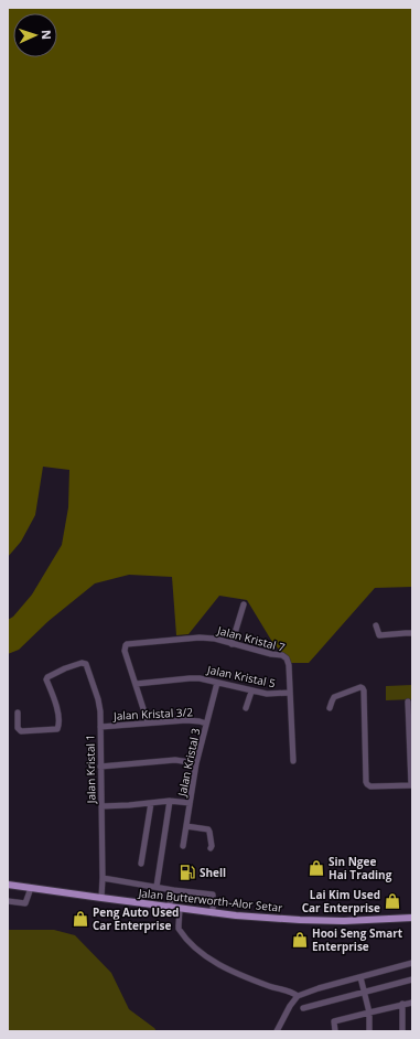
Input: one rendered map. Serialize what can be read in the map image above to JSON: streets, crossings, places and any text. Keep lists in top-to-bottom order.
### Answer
{
  "streets": {
    "main road": ["Jalan Butterworth-Alor Setar"],
    "street": [
      "Jalan Kristal 7",
      "Jalan Kristal 5",
      "Jalan Kristal 3/2",
      "Jalan Kristal 3",
      "Jalan Kristal 1"
    ]
  },
  "crossings": [
    ["Jalan Kristal 7", "Jalan Kristal 5"],
    ["Jalan Kristal 5", "Jalan Kristal 3"],
    ["Jalan Kristal 3/2", "Jalan Kristal 3"],
    ["Jalan Kristal 3/2", "Jalan Kristal 1"],
    ["Jalan Kristal 1", "Jalan Butterworth-Alor Setar"]
  ],
  "places": {
    "shop": [
      "Sin Ngee Hai Trading",
      "Lai Kim Used Car Enterprise",
      "Peng Auto Used Car Enterprise",
      "Hooi Seng Smart Enterprise"
    ],
    "fuel station": ["Shell"]
  },
  "north": "right"
}
